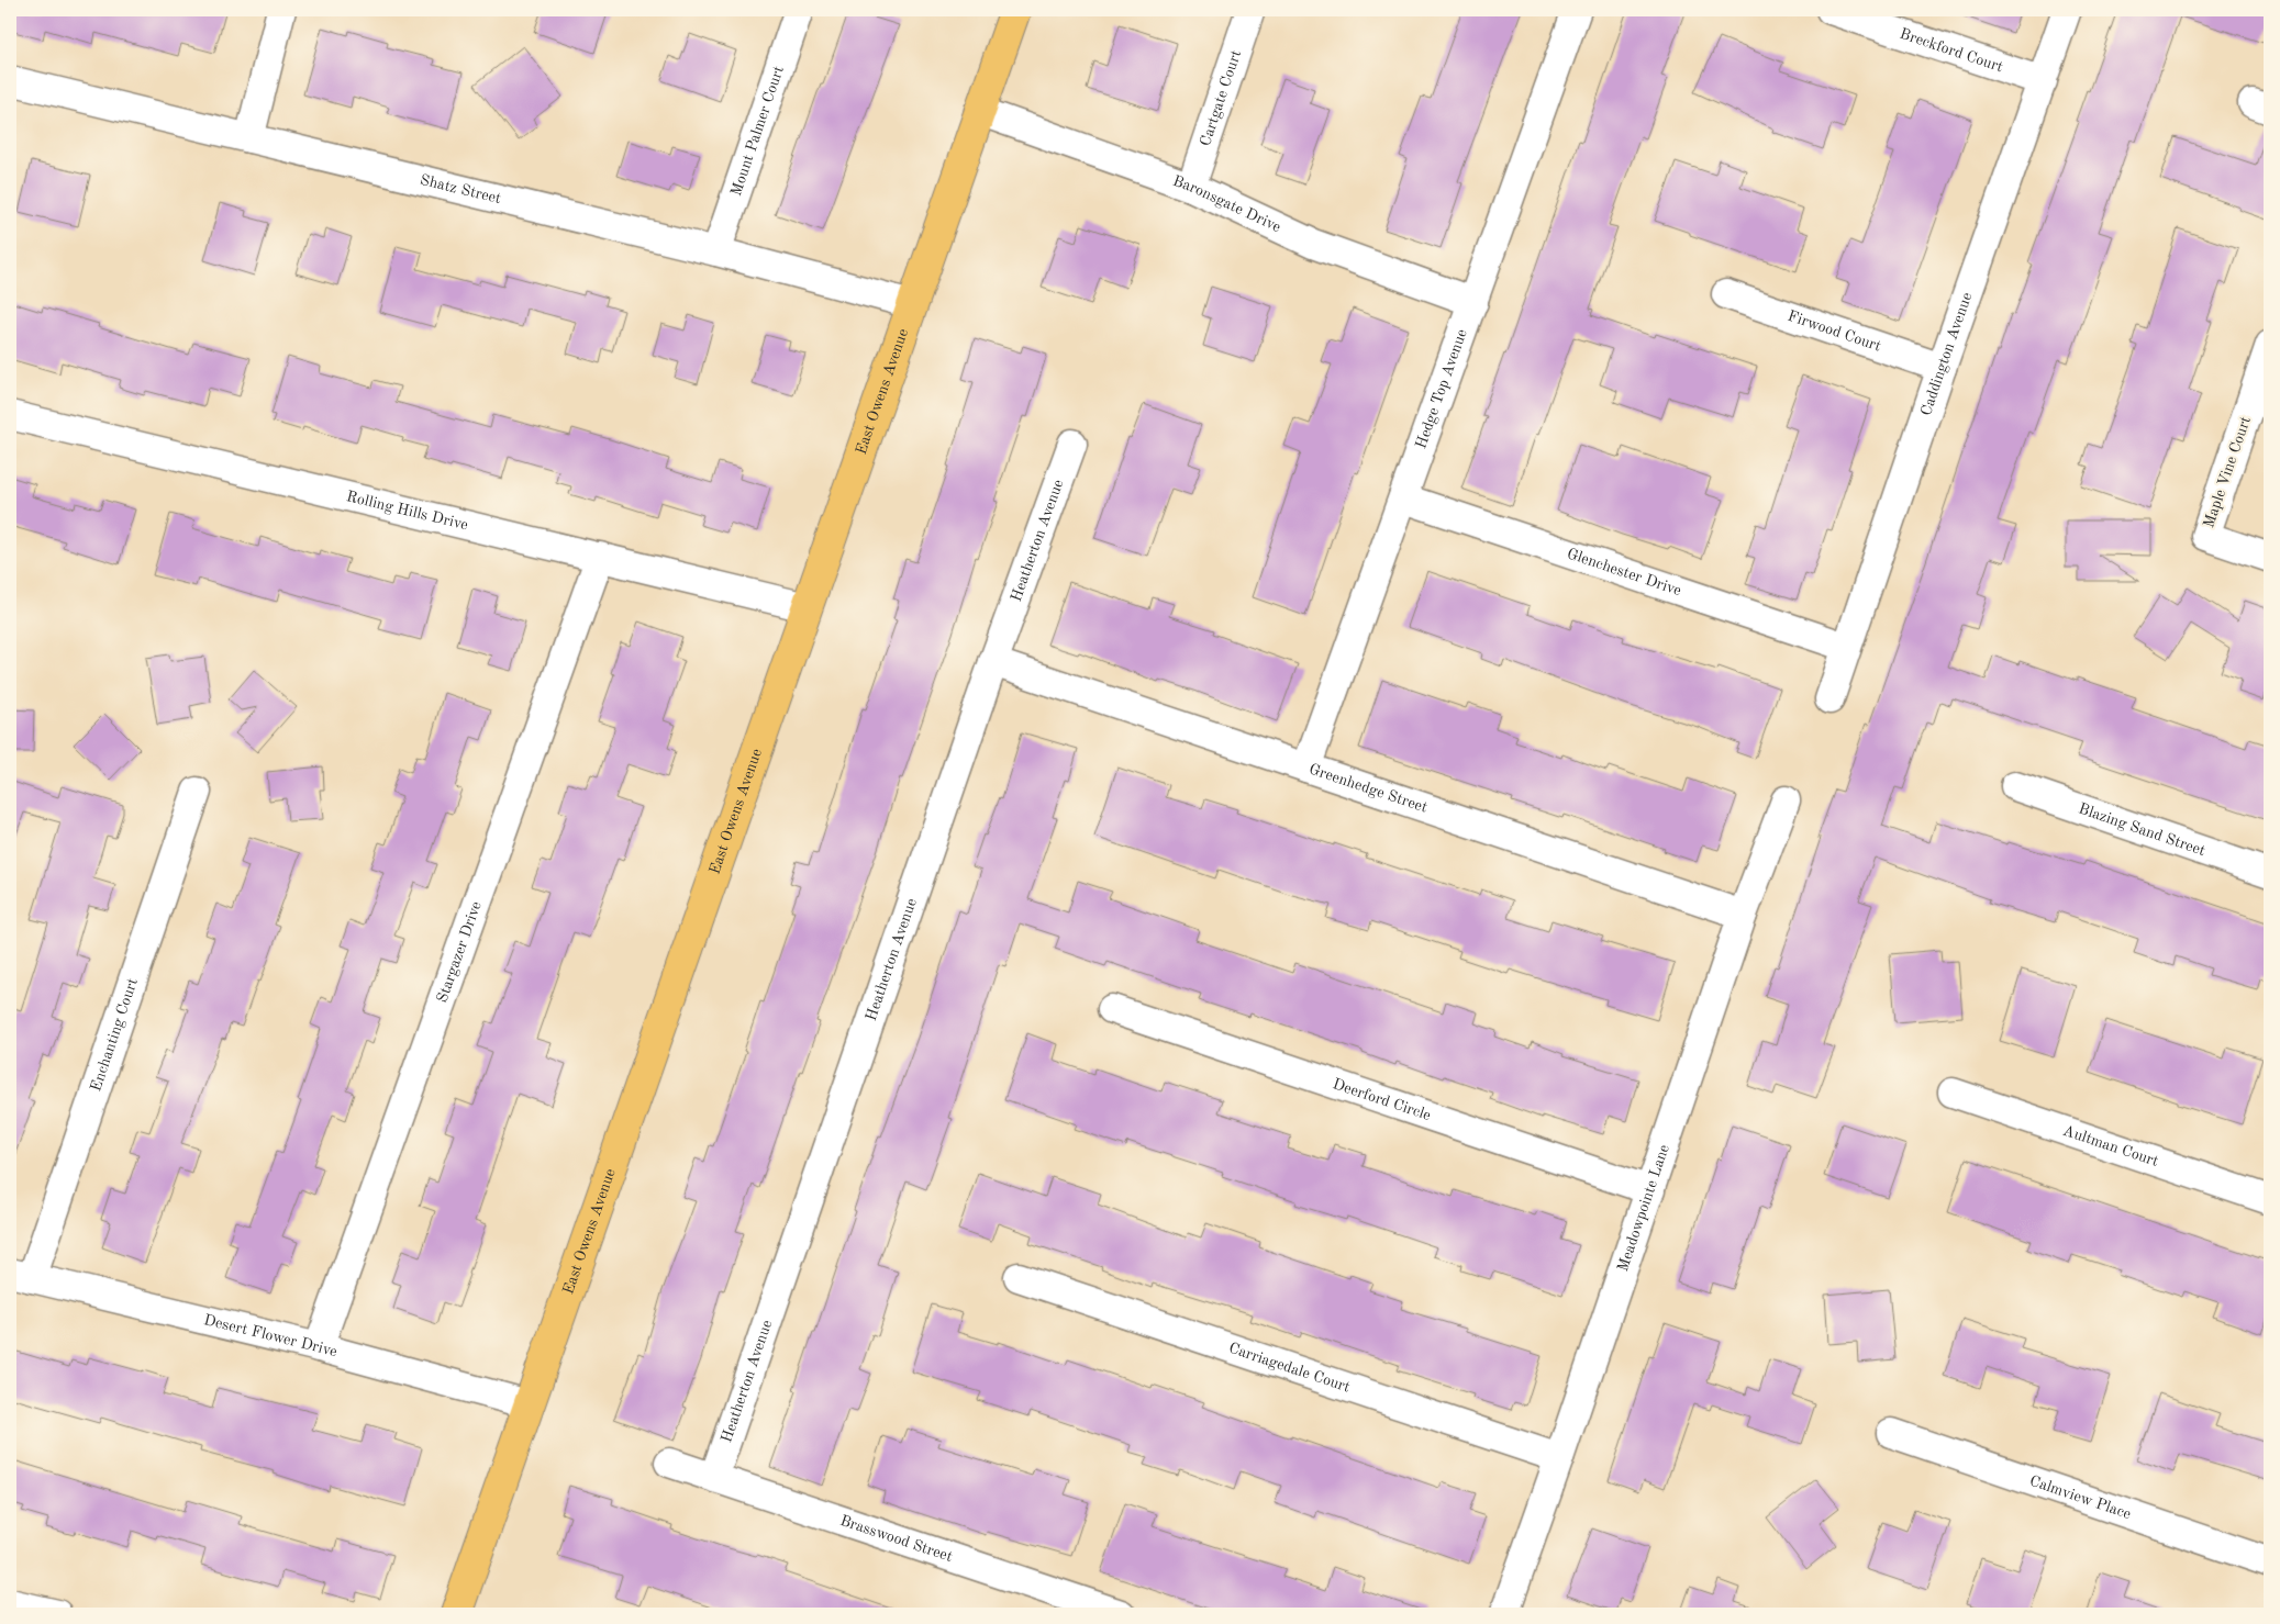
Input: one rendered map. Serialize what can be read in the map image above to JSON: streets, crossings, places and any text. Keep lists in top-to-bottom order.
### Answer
{
  "streets": {
    "main road": ["East Owens Avenue"],
    "street": [
      "Breckford Court",
      "Cartgate Court",
      "Mount Palmer Court",
      "Shatz Street",
      "Baronsgate Drive",
      "Firwood Court",
      "Caddington Avenue",
      "Hedge Top Avenue",
      "Maple Vine Court",
      "Rolling Hills Drive",
      "Heatherton Avenue",
      "Glenchester Drive",
      "Greenhedge Street",
      "Blazing Sand Street",
      "Stargazer Drive",
      "Enchanting Court",
      "Deerford Circle",
      "Aultman Court",
      "Meadowpointe Lane",
      "Desert Flower Drive",
      "Carriagedale Court",
      "Calmview Place",
      "Brasswood Street"
    ]
  },
  "crossings": [
    ["Breckford Court", "Caddington Avenue"],
    ["Cartgate Court", "Baronsgate Drive"],
    ["Mount Palmer Court", "Shatz Street"],
    ["Shatz Street", "East Owens Avenue"],
    ["Baronsgate Drive", "Hedge Top Avenue"],
    ["Baronsgate Drive", "East Owens Avenue"],
    ["Firwood Court", "Caddington Avenue"],
    ["Caddington Avenue", "Glenchester Drive"],
    ["Hedge Top Avenue", "Glenchester Drive"],
    ["Hedge Top Avenue", "Greenhedge Street"],
    ["East Owens Avenue", "Rolling Hills Drive"],
    ["East Owens Avenue", "Desert Flower Drive"],
    ["Rolling Hills Drive", "Stargazer Drive"],
    ["Heatherton Avenue", "Greenhedge Street"],
    ["Heatherton Avenue", "Brasswood Street"],
    ["Greenhedge Street", "Meadowpointe Lane"],
    ["Stargazer Drive", "Desert Flower Drive"],
    ["Enchanting Court", "Desert Flower Drive"],
    ["Deerford Circle", "Meadowpointe Lane"],
    ["Meadowpointe Lane", "Carriagedale Court"]
  ]
}
